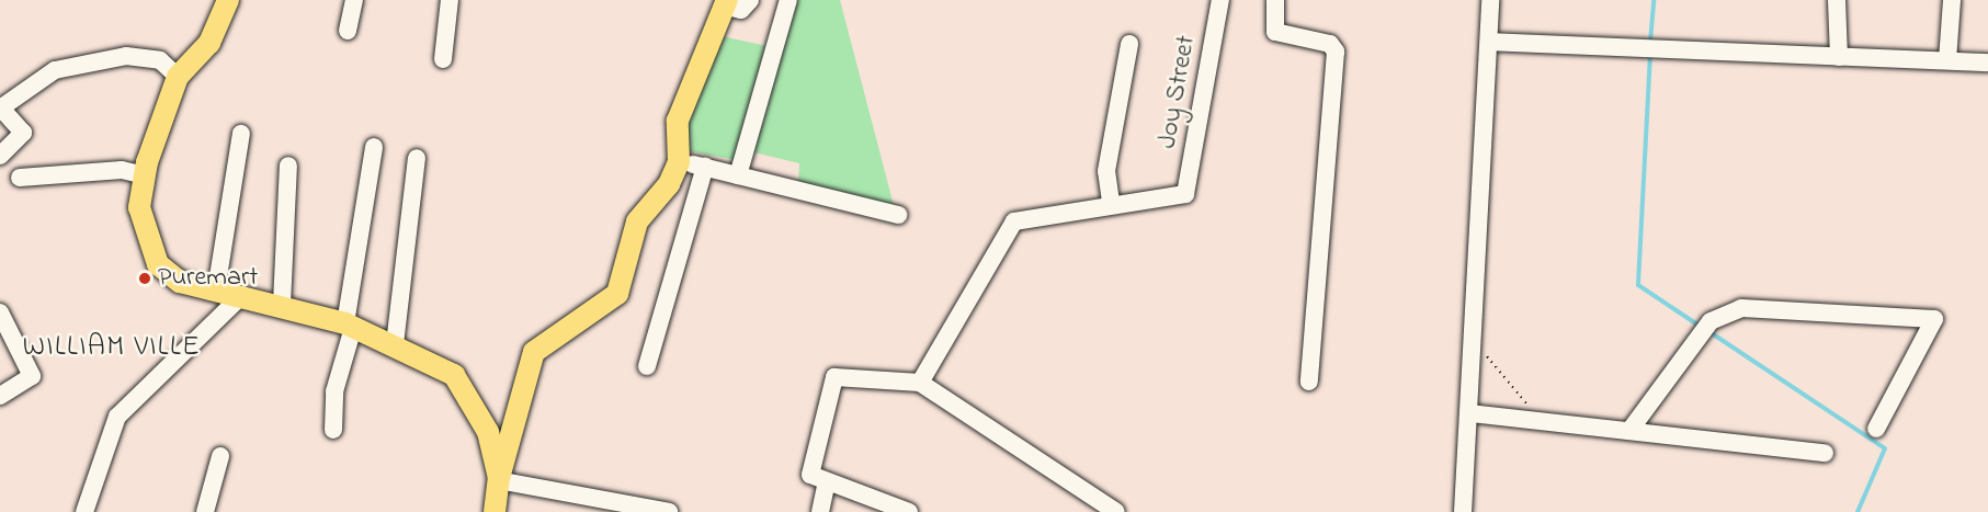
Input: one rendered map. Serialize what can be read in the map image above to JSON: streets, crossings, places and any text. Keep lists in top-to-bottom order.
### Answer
{
  "streets": {
    "street": ["Joy Street"]
  },
  "districts": ["WILLIAM VILLE"],
  "places": ["Puremart"]
}
